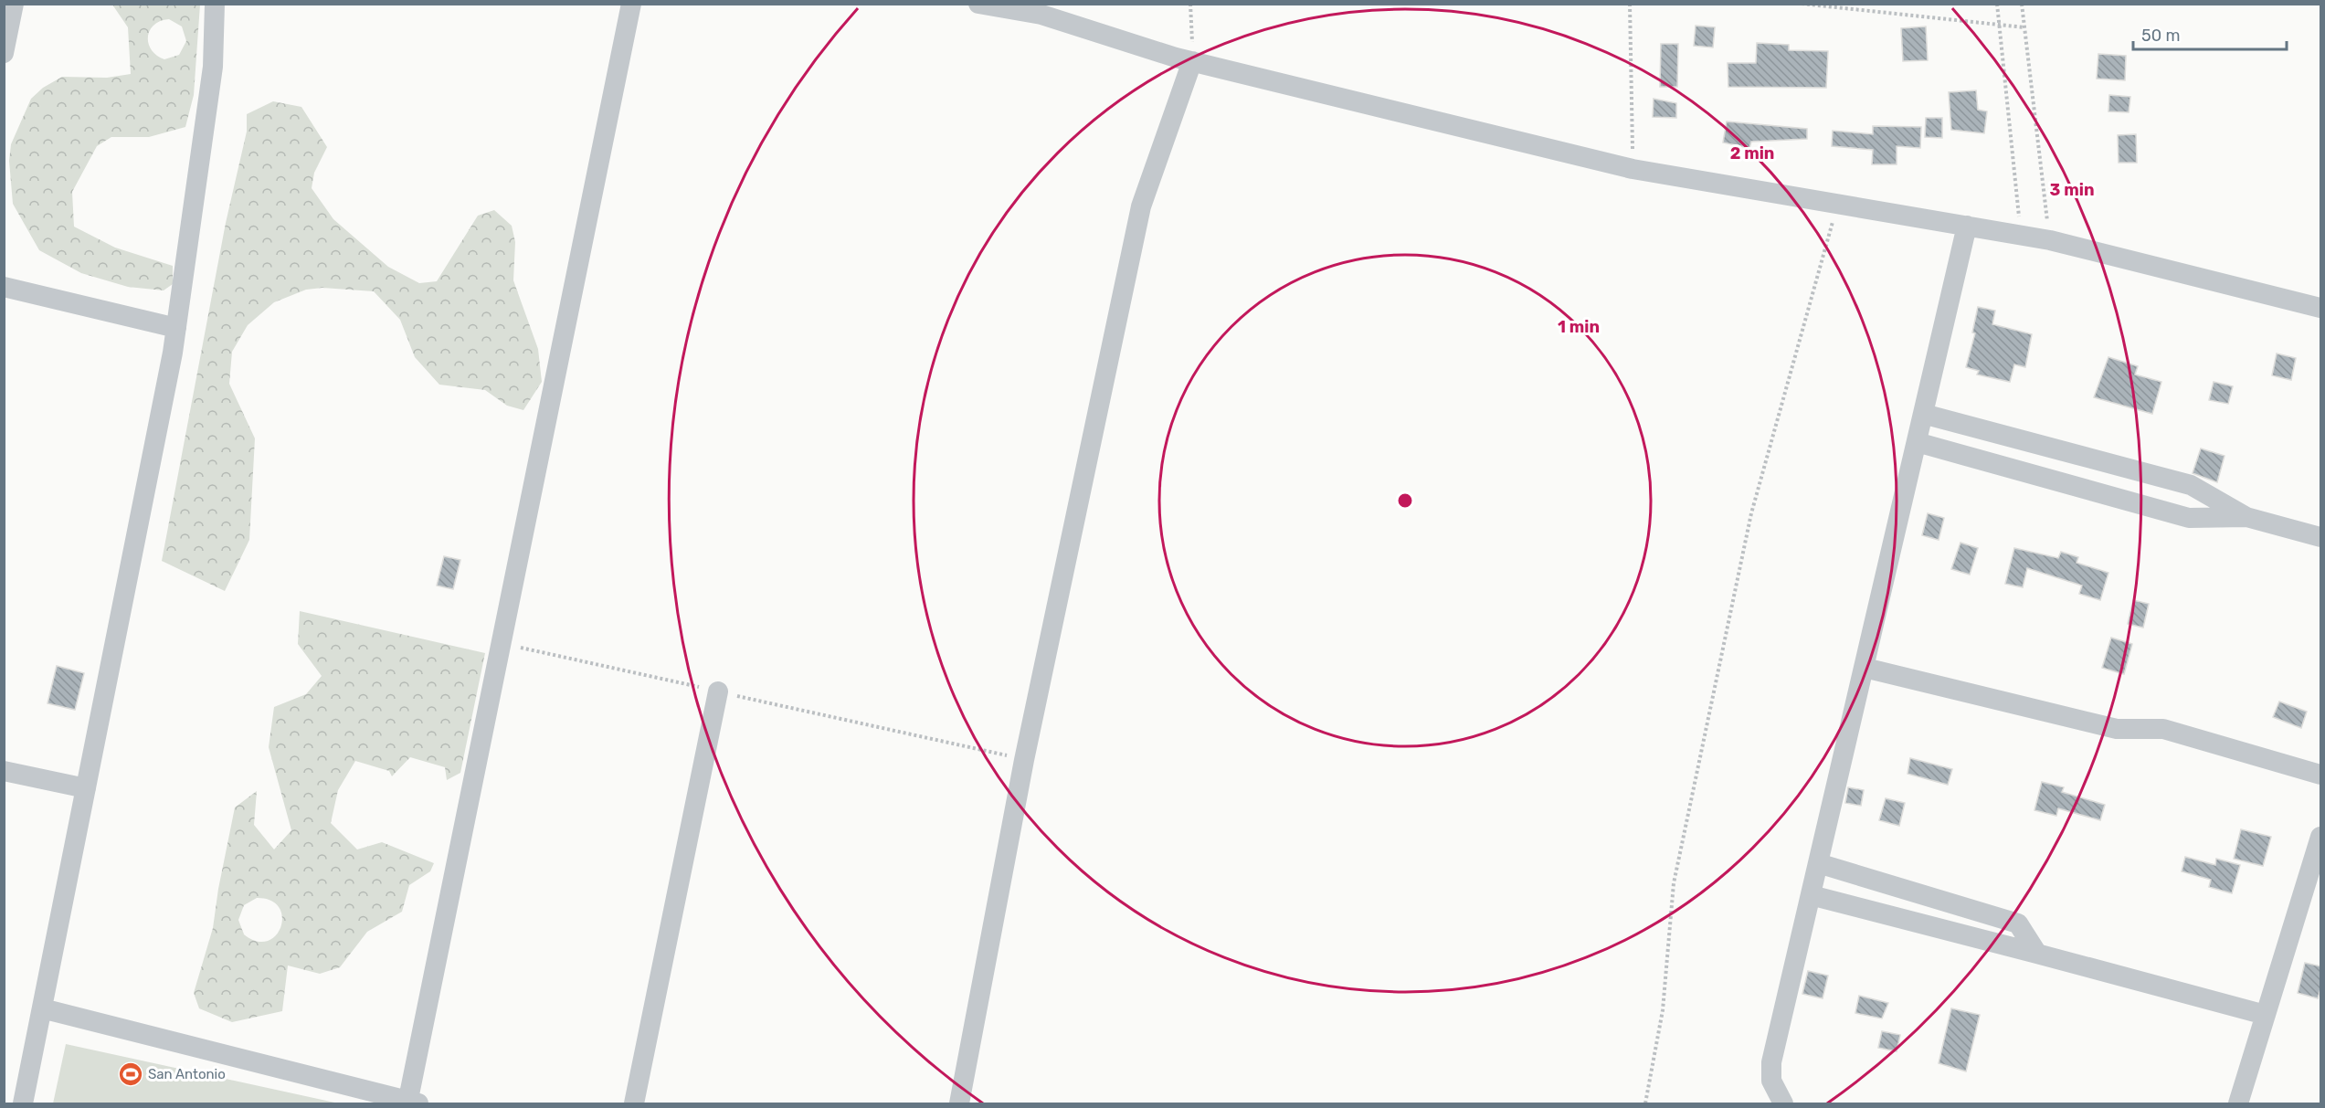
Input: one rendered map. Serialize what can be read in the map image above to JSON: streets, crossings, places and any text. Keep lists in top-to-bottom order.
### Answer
{
  "places": {
    "sports": ["San Antonio"]
  },
  "scale_bar": "50 m",
  "rings": ["2 min", "3 min", "1 min"]
}
